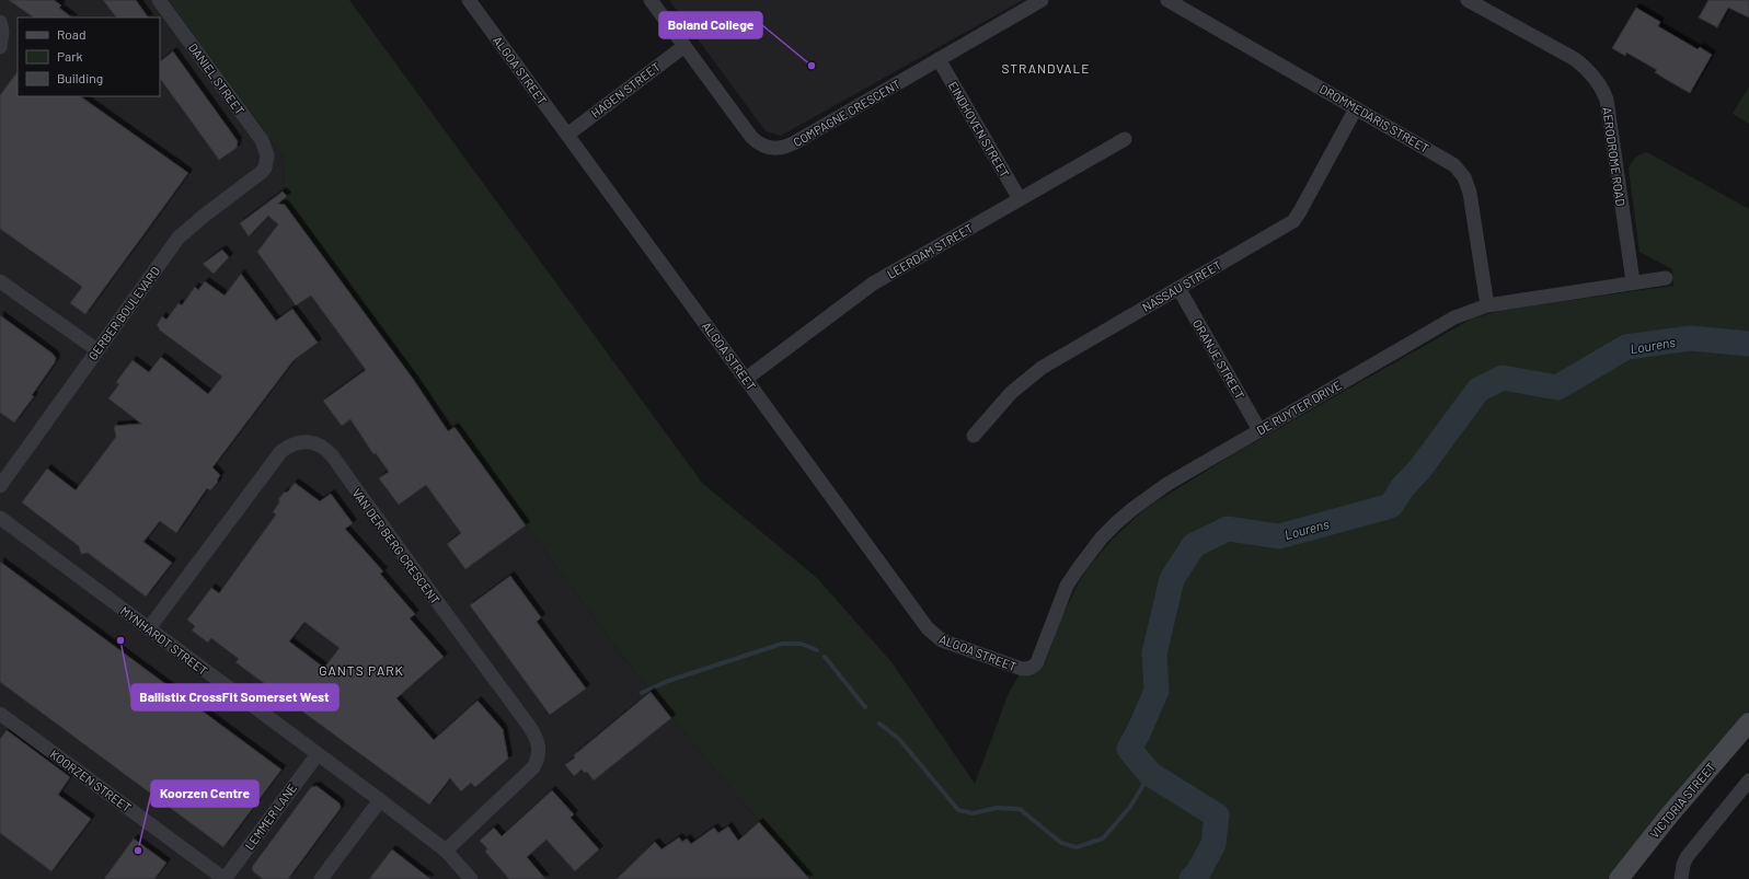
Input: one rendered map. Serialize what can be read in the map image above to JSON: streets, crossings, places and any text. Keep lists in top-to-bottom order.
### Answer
{
  "streets": {
    "main road": ["VICTORIA STREET"],
    "street": [
      "ALGOA STREET",
      "DANIEL STREET",
      "HAGEN STREET",
      "COMPAGNE CRESCENT",
      "DROMMEDARIS STREET",
      "EINDHOVEN STREET",
      "AERODROME ROAD",
      "LEERDAM STREET",
      "NASSAU STREET",
      "GERBER BOULEVARD",
      "ORANJE STREET",
      "DE RUYTER DRIVE",
      "VAN DER BERG CRESCENT",
      "MYNHARDT STREET",
      "KOORZEN STREET",
      "LEMMER LANE"
    ]
  },
  "crossings": [
    ["ALGOA STREET", "HAGEN STREET"],
    ["ALGOA STREET", "LEERDAM STREET"],
    ["ALGOA STREET", "DE RUYTER DRIVE"],
    ["DANIEL STREET", "GERBER BOULEVARD"],
    ["HAGEN STREET", "COMPAGNE CRESCENT"],
    ["COMPAGNE CRESCENT", "EINDHOVEN STREET"],
    ["DROMMEDARIS STREET", "NASSAU STREET"],
    ["DROMMEDARIS STREET", "DE RUYTER DRIVE"],
    ["EINDHOVEN STREET", "LEERDAM STREET"],
    ["AERODROME ROAD", "DE RUYTER DRIVE"],
    ["NASSAU STREET", "ORANJE STREET"],
    ["ORANJE STREET", "DE RUYTER DRIVE"],
    ["VAN DER BERG CRESCENT", "MYNHARDT STREET"],
    ["MYNHARDT STREET", "LEMMER LANE"],
    ["KOORZEN STREET", "LEMMER LANE"]
  ],
  "districts": ["STRANDVALE", "GANTS PARK"],
  "water": ["Lourens"],
  "places": ["Boland College", "Ballistix CrossFit Somerset West", "Koorzen Centre"],
  "legend": ["Road", "Park", "Building"]
}
